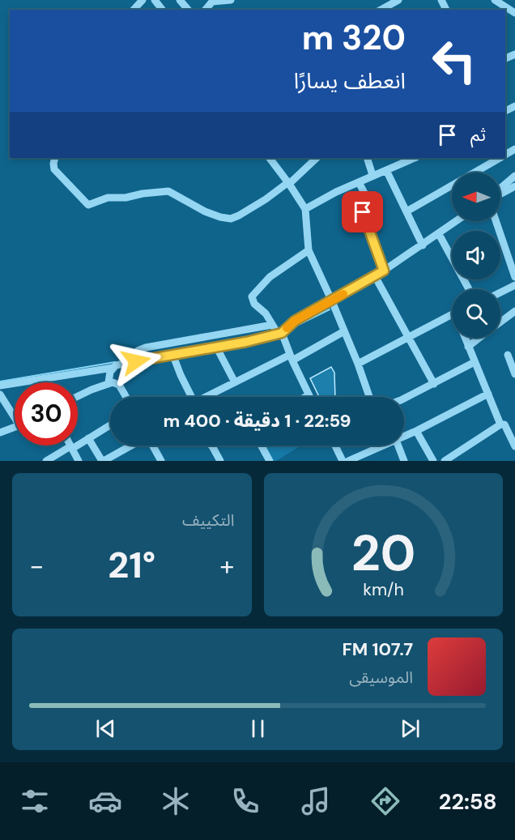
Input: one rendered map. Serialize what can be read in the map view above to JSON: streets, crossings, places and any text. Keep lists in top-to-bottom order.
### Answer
{
  "north": "left",
  "page": {
    "turn": ["320 m", "انعطف يسارًا"],
    "then": "ثم",
    "limit": "30",
    "trip": "22:59 · 1 دقيقة · 400 m",
    "tile": "التكييف",
    "heat": ["−", "21°", "+"],
    "song": ["107.7 FM", "الموسيقى"],
    "tabs": "22:58",
    "gauge": ["20", "km/h"]
  }
}
